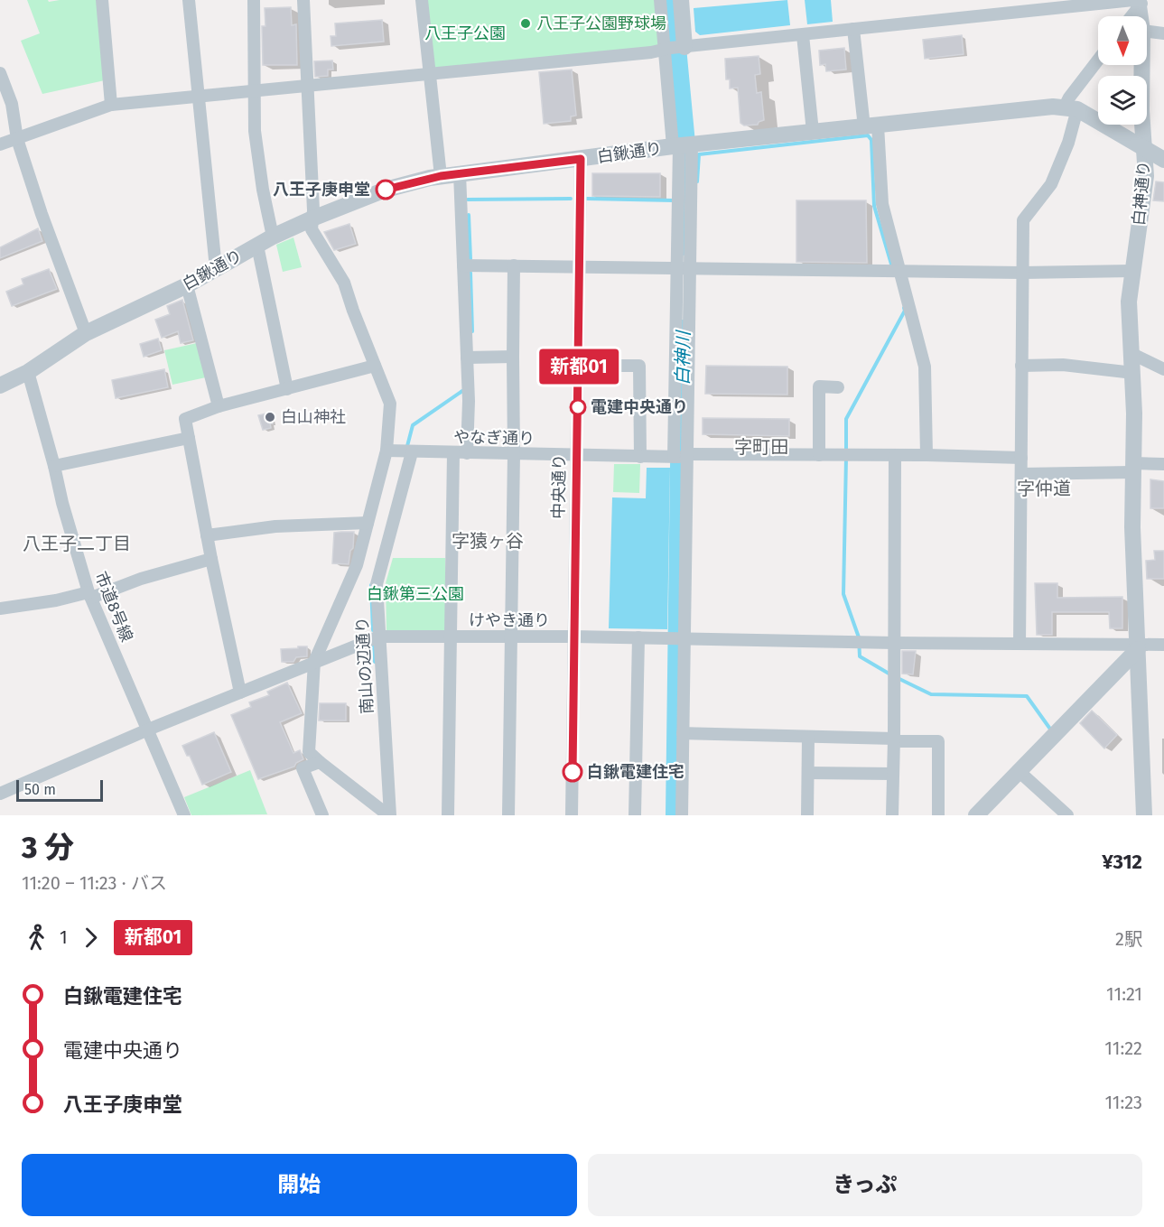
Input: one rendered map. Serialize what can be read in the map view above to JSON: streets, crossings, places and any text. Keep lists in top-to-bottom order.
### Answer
{
  "streets": {
    "street": [
      "白鍬通り",
      "白神通り",
      "やなぎ通り",
      "中央通り",
      "市道8号線",
      "けやき通り",
      "南山の辺通り"
    ]
  },
  "crossings": [
    ["白鍬通り", "中央通り"],
    ["白鍬通り", "市道8号線"],
    ["白神通り", "けやき通り"],
    ["やなぎ通り", "中央通り"],
    ["やなぎ通り", "南山の辺通り"],
    ["中央通り", "けやき通り"],
    ["けやき通り", "南山の辺通り"]
  ],
  "districts": [
    "字町田",
    "字仲道",
    "字猿ヶ谷",
    "八王子二丁目"
  ],
  "water": ["白神川"],
  "parks": ["八王子公園", "白鍬第三公園"],
  "places": [
    "八王子公園野球場",
    "八王子庚申堂",
    "電建中央通り",
    "白山神社",
    "白鍬電建住宅"
  ],
  "lines": ["bus line 新都01"],
  "scale_bar": "50 m",
  "north": "bottom",
  "page": {
    "on_map": "新都01",
    "scale": "50 m",
    "heading": ["3 分", "11:20 – 11:23 · バス", "¥312"],
    "legs": ["1", "新都01", "2駅"],
    "list": [
      {
        "name": "白鍬電建住宅",
        "value": "11:21"
      },
      {
        "name": "電建中央通り",
        "value": "11:22"
      },
      {
        "name": "八王子庚申堂",
        "value": "11:23"
      }
    ],
    "buttons": ["開始", "きっぷ"]
  }
}
